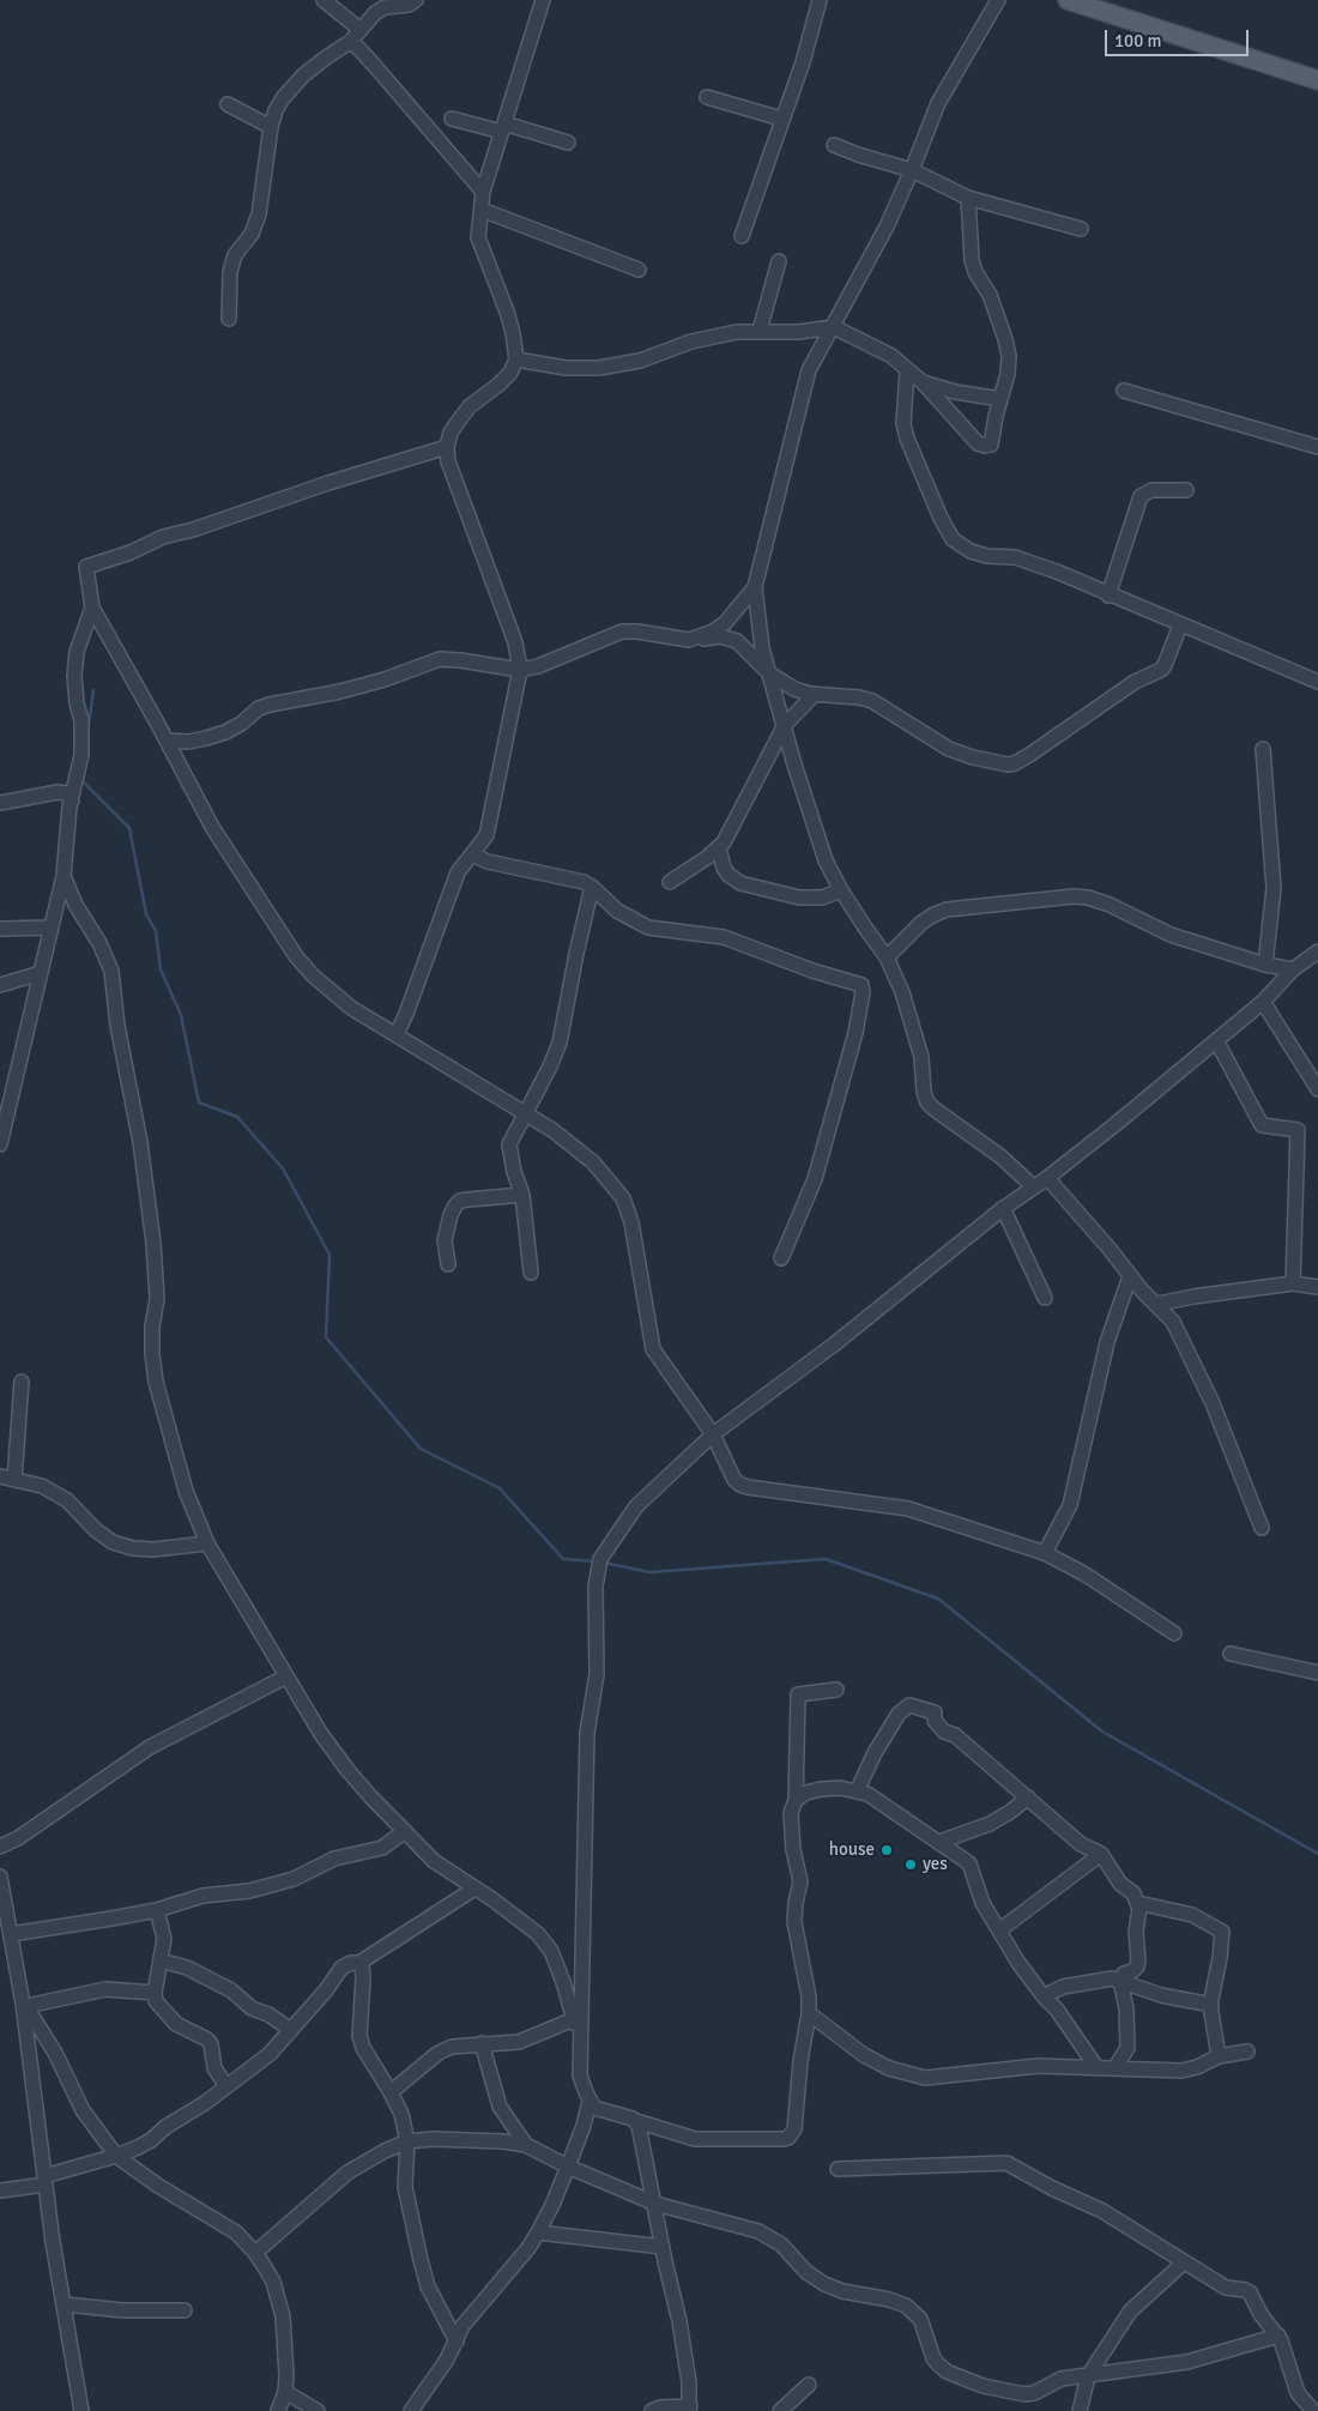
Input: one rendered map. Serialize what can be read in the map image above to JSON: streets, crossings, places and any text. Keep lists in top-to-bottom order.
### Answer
{
  "places": ["house", "yes"],
  "scale_bar": "100 m"
}
